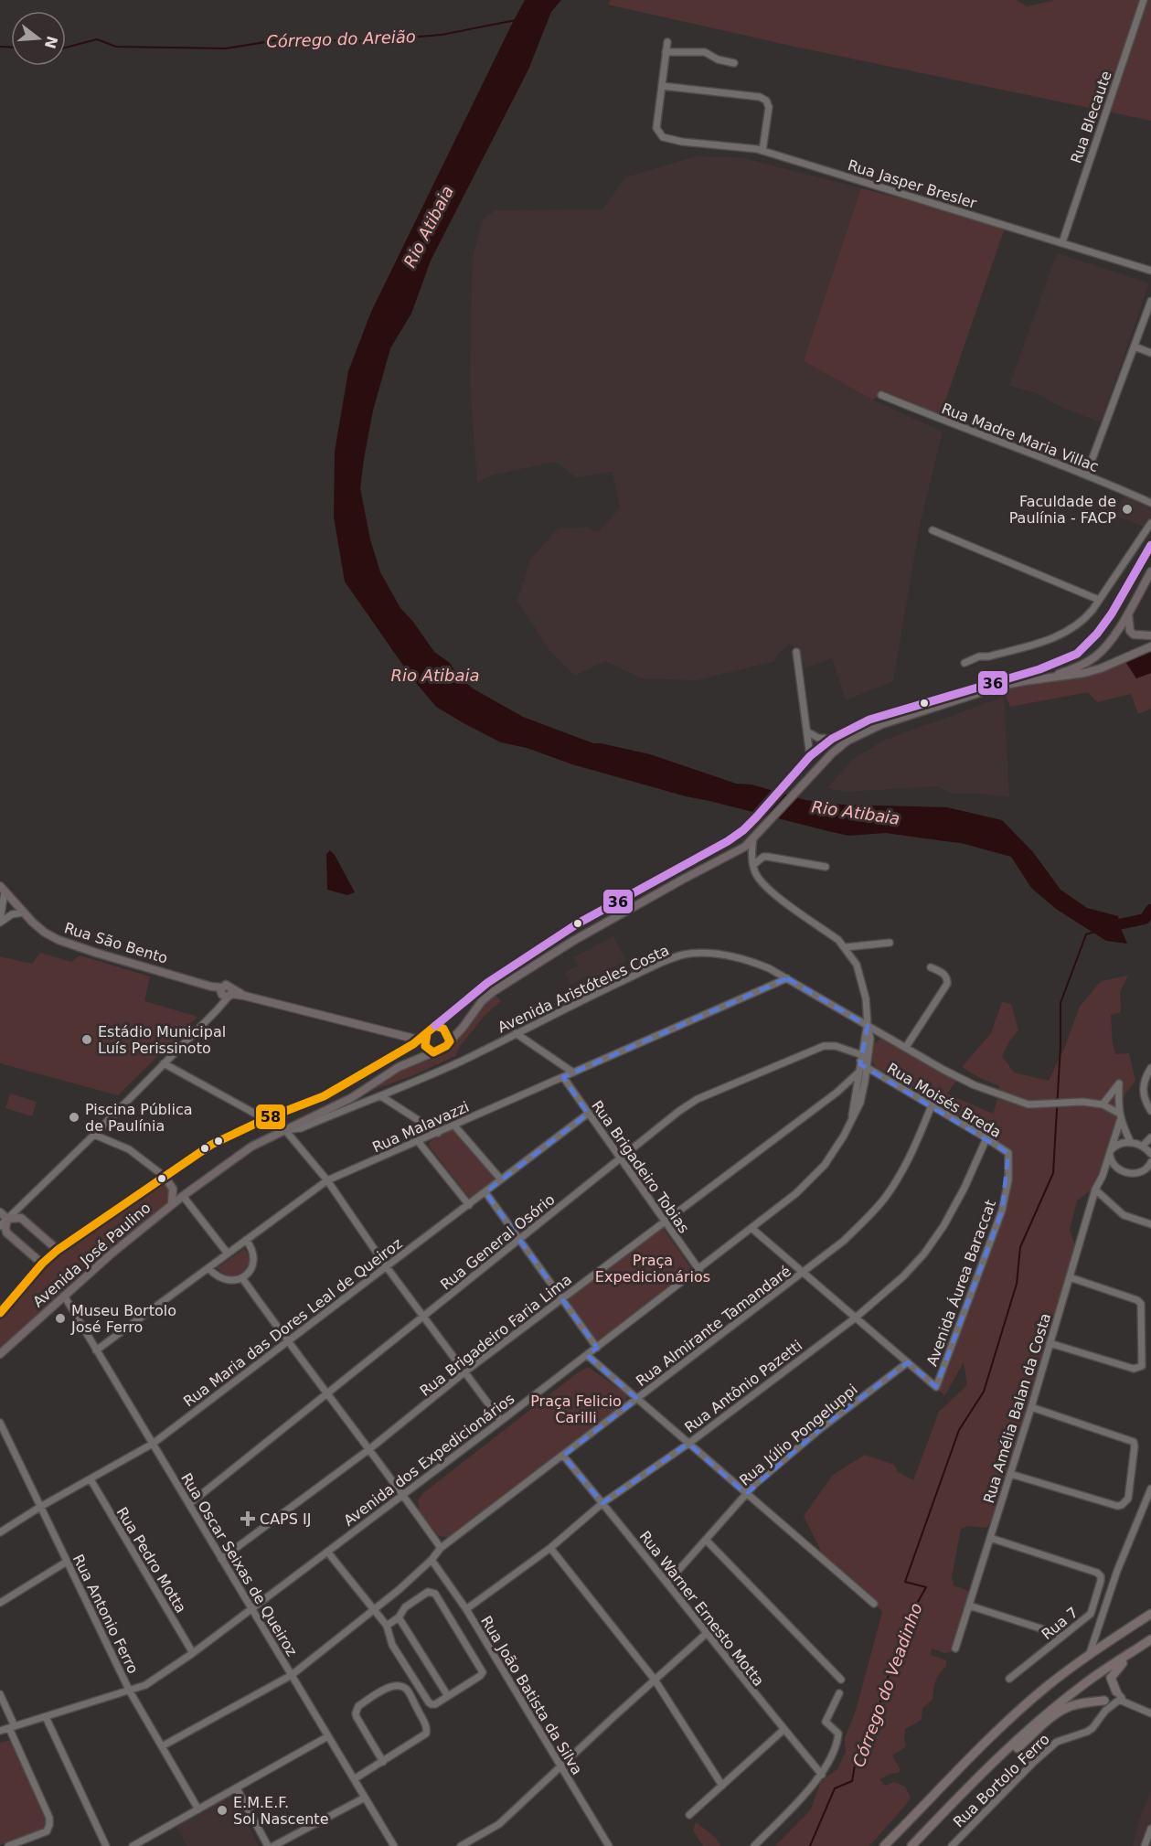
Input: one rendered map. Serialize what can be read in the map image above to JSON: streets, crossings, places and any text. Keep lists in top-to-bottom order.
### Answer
{
  "streets": {
    "main road": ["Rua São Bento", "Avenida José Paulino"],
    "street": [
      "Rua Blecaute",
      "Rua Jasper Bresler",
      "Rua Madre Maria Villac",
      "Avenida Aristóteles Costa",
      "Rua Moisés Breda",
      "Rua Malavazzi",
      "Rua Brigadeiro Tobias",
      "Rua General Osório",
      "Avenida Áurea Baraccat",
      "Rua Maria das Dores Leal de Queiroz",
      "Rua Almirante Tamandaré",
      "Rua Brigadeiro Faria Lima",
      "Rua Antônio Pazetti",
      "Rua Amélia Balan da Costa",
      "Rua Júlio Pongeluppi",
      "Avenida dos Expedicionários",
      "Rua Pedro Motta",
      "Rua Oscar Seixas de Queiroz",
      "Rua Warner Ernesto Motta",
      "Rua Antonio Ferro",
      "Rua 7",
      "Rua João Batista da Silva",
      "Rua Bortolo Ferro"
    ]
  },
  "crossings": [
    ["Rua Blecaute", "Rua Jasper Bresler"],
    ["Rua São Bento", "Avenida José Paulino"],
    ["Avenida Aristóteles Costa", "Rua Malavazzi"],
    ["Avenida Aristóteles Costa", "Avenida José Paulino"],
    ["Avenida Aristóteles Costa", "Avenida dos Expedicionários"],
    ["Rua Moisés Breda", "Rua General Osório"],
    ["Rua Moisés Breda", "Avenida Áurea Baraccat"],
    ["Rua Moisés Breda", "Rua Almirante Tamandaré"],
    ["Rua Moisés Breda", "Rua Antônio Pazetti"],
    ["Rua Moisés Breda", "Avenida dos Expedicionários"],
    ["Rua Malavazzi", "Rua Brigadeiro Tobias"],
    ["Rua Malavazzi", "Rua Oscar Seixas de Queiroz"],
    ["Rua Brigadeiro Tobias", "Rua General Osório"],
    ["Rua Brigadeiro Tobias", "Rua Maria das Dores Leal de Queiroz"],
    ["Rua Brigadeiro Tobias", "Rua Brigadeiro Faria Lima"],
    ["Rua Brigadeiro Tobias", "Avenida dos Expedicionários"],
    ["Rua General Osório", "Avenida dos Expedicionários"],
    ["Rua General Osório", "Rua Oscar Seixas de Queiroz"],
    ["Avenida José Paulino", "Rua Oscar Seixas de Queiroz"],
    ["Avenida Áurea Baraccat", "Rua Júlio Pongeluppi"],
    ["Rua Maria das Dores Leal de Queiroz", "Rua Pedro Motta"],
    ["Rua Maria das Dores Leal de Queiroz", "Rua Oscar Seixas de Queiroz"],
    ["Rua Maria das Dores Leal de Queiroz", "Rua Antonio Ferro"],
    ["Rua Almirante Tamandaré", "Rua Oscar Seixas de Queiroz"],
    ["Rua Almirante Tamandaré", "Rua Warner Ernesto Motta"],
    ["Rua Almirante Tamandaré", "Rua Antonio Ferro"],
    ["Rua Almirante Tamandaré", "Rua João Batista da Silva"],
    ["Rua Brigadeiro Faria Lima", "Avenida dos Expedicionários"],
    ["Rua Brigadeiro Faria Lima", "Rua Oscar Seixas de Queiroz"],
    ["Rua Antônio Pazetti", "Rua Warner Ernesto Motta"],
    ["Rua Antônio Pazetti", "Rua João Batista da Silva"],
    ["Rua Amélia Balan da Costa", "Rua 7"],
    ["Rua Júlio Pongeluppi", "Rua Warner Ernesto Motta"],
    ["Avenida dos Expedicionários", "Rua Pedro Motta"],
    ["Avenida dos Expedicionários", "Rua Oscar Seixas de Queiroz"],
    ["Avenida dos Expedicionários", "Rua Antonio Ferro"]
  ],
  "water": ["Córrego do Areião", "Rio Atibaia", "Córrego do Veadinho"],
  "parks": ["Praça Expedicionários", "Praça Felicio Carilli"],
  "places": {
    "other": [
      "Faculdade de Paulínia - FACP",
      "Estádio Municipal Luís Perissinoto",
      "Piscina Pública de Paulínia",
      "Museu Bortolo José Ferro",
      "E.M.E.F. Sol Nascente"
    ],
    "health": ["CAPS IJ"]
  },
  "lines": ["transit line 36", "transit line 58"],
  "north": "right"
}
